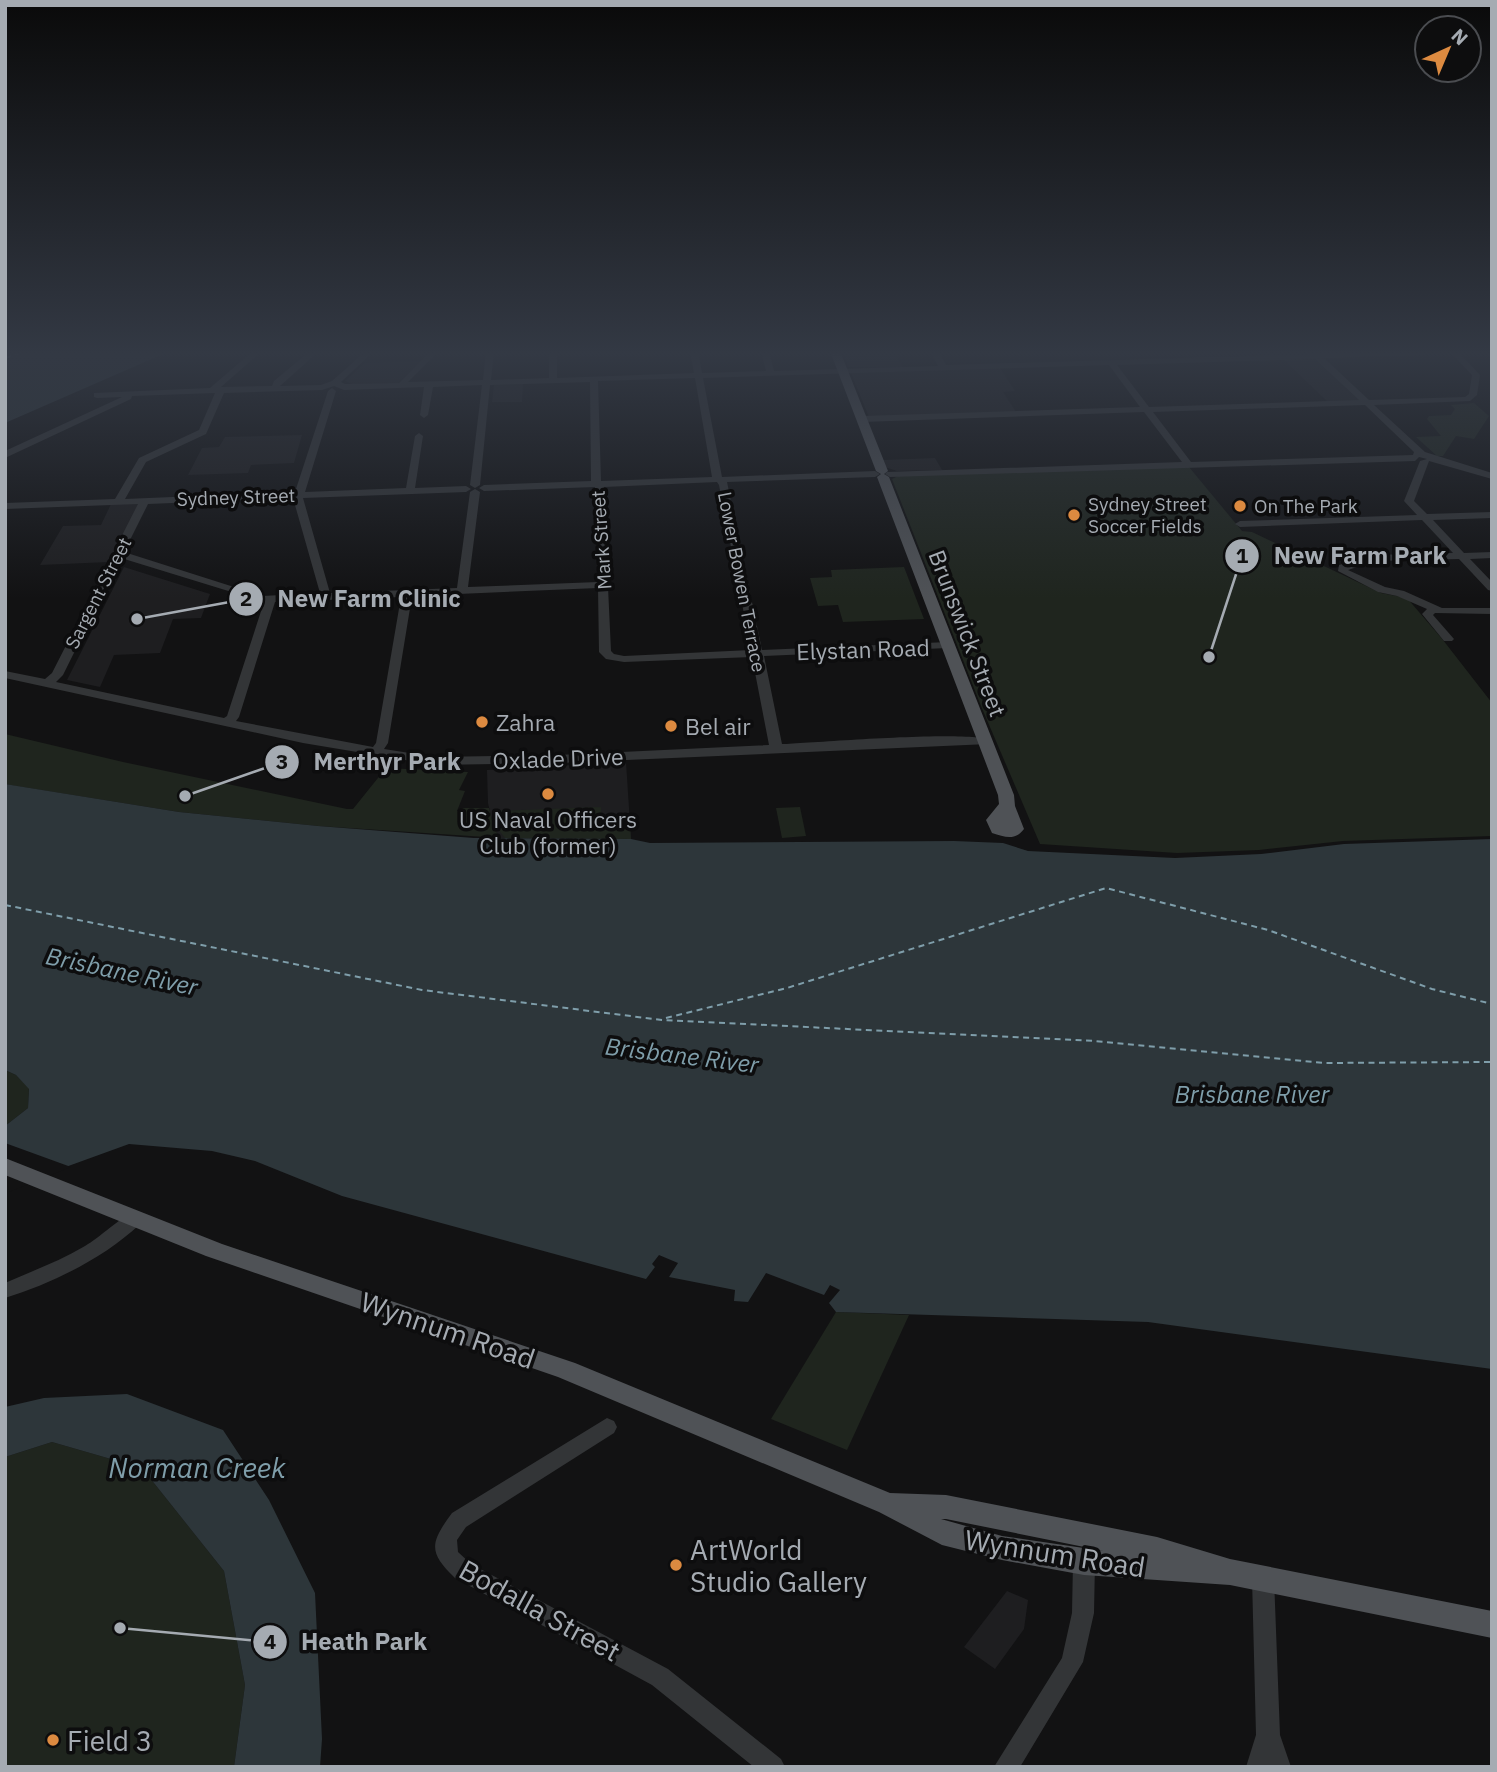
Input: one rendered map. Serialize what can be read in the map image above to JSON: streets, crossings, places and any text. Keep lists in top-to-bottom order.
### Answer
{
  "streets": {
    "main road": ["Brunswick Street", "Wynnum Road"],
    "street": [
      "Sydney Street",
      "Mark Street",
      "Lower Bowen Terrace",
      "Sargent Street",
      "Elystan Road",
      "Oxlade Drive",
      "Bodalla Street"
    ]
  },
  "crossings": [
    ["Sydney Street", "Mark Street"],
    ["Sydney Street", "Lower Bowen Terrace"],
    ["Sydney Street", "Sargent Street"],
    ["Sydney Street", "Brunswick Street"],
    ["Mark Street", "Elystan Road"],
    ["Lower Bowen Terrace", "Elystan Road"],
    ["Lower Bowen Terrace", "Oxlade Drive"],
    ["Sargent Street", "Oxlade Drive"],
    ["Brunswick Street", "Elystan Road"],
    ["Brunswick Street", "Oxlade Drive"]
  ],
  "water": ["Brisbane River", "Norman Creek"],
  "places": [
    "On The Park",
    "Sydney Street Soccer Fields",
    "New Farm Clinic",
    "New Farm Park",
    "Zahra",
    "Bel air",
    "US Naval Officers Club (former)",
    "Merthyr Park",
    "ArtWorld Studio Gallery",
    "Heath Park",
    "Field 3"
  ],
  "north": "top right"
}
